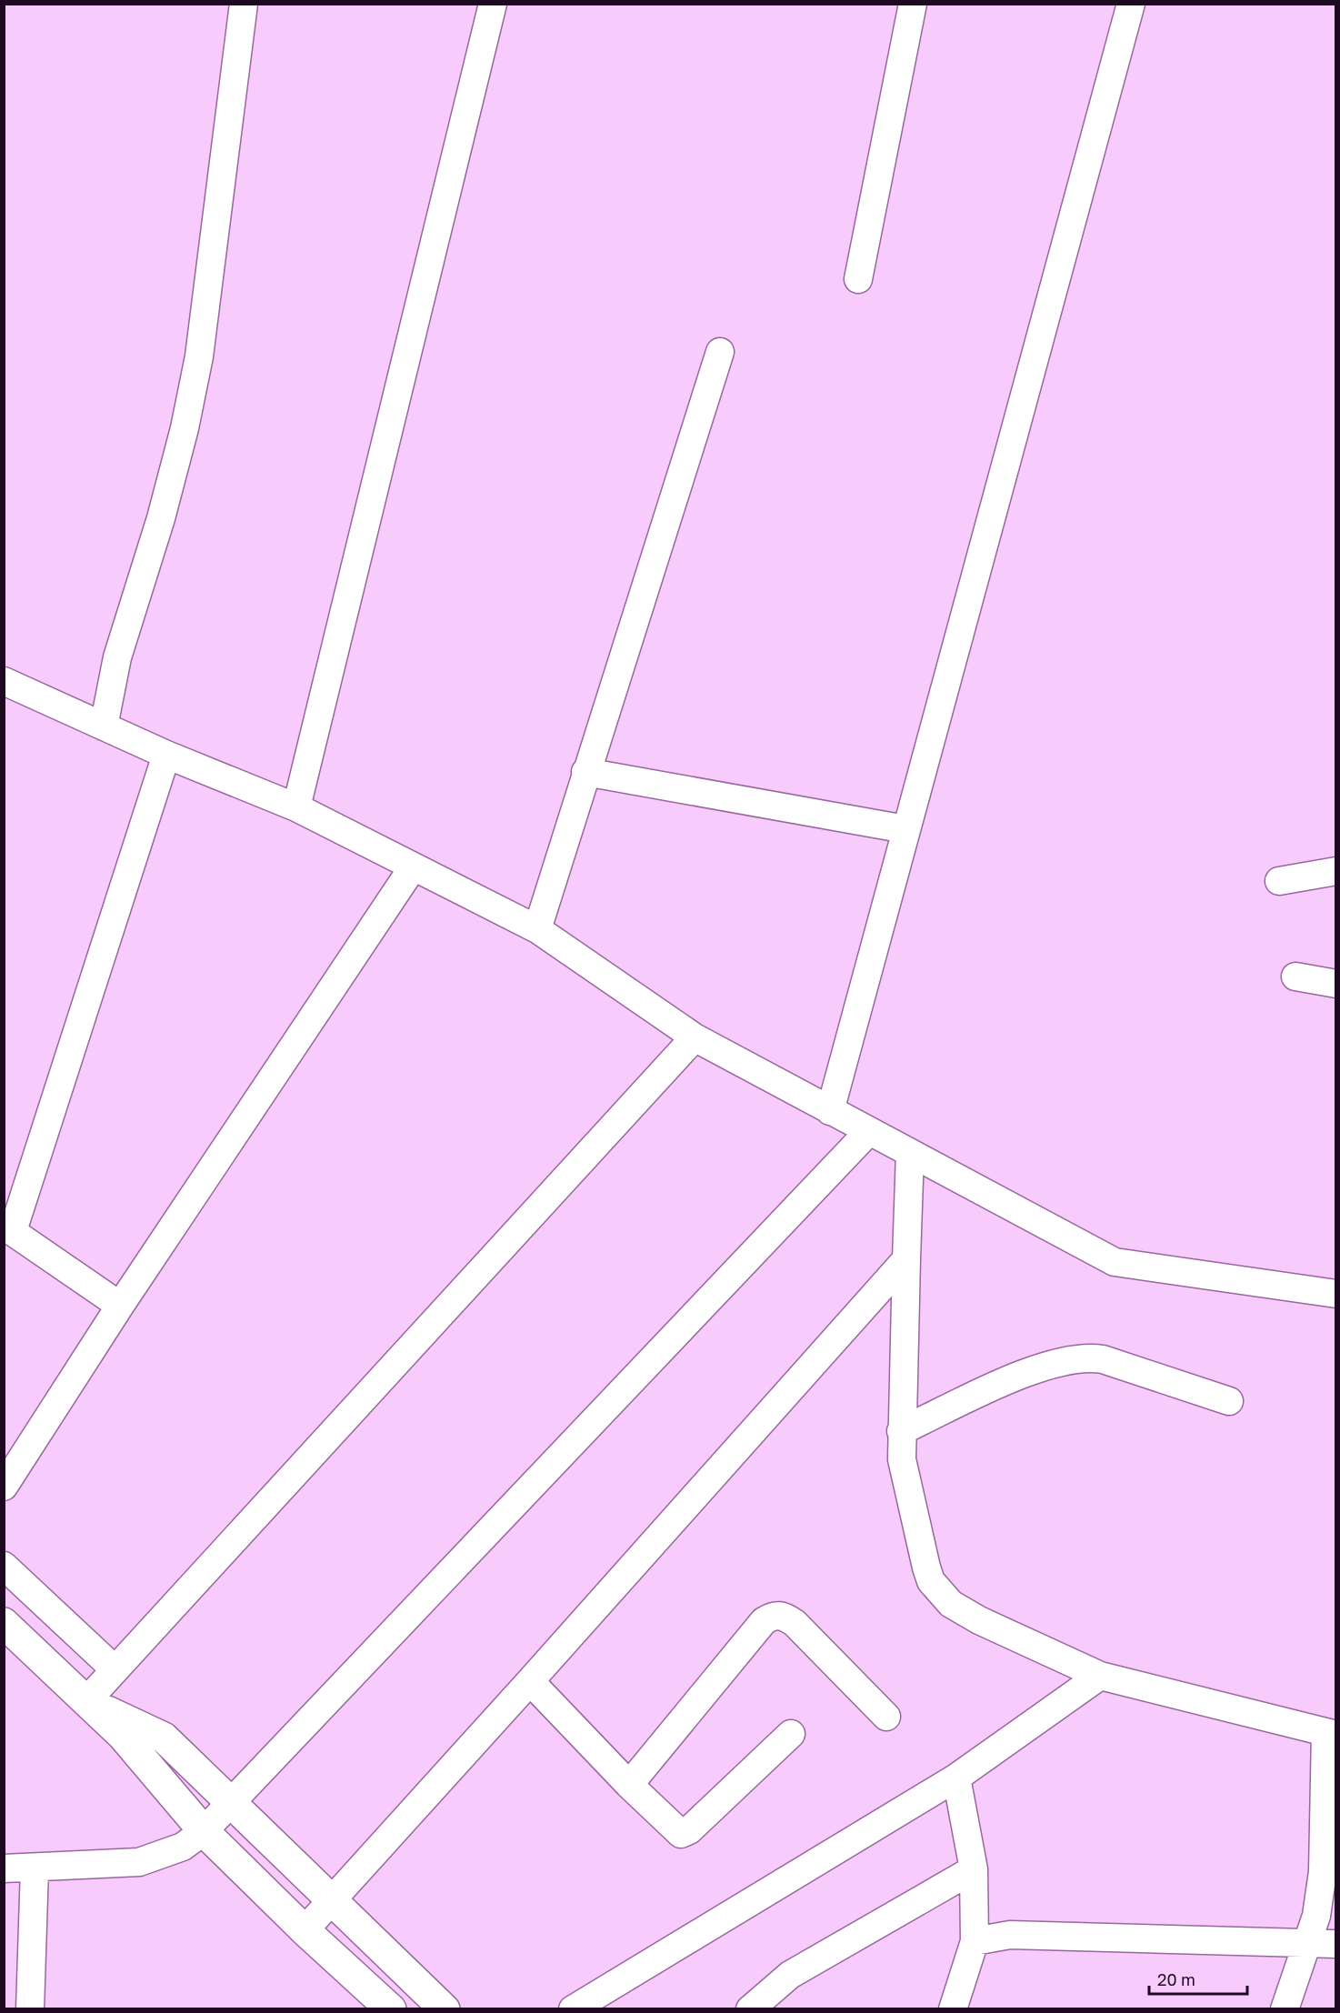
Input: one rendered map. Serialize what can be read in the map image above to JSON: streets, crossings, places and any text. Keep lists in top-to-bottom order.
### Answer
{
  "scale_bar": "20 m"
}
